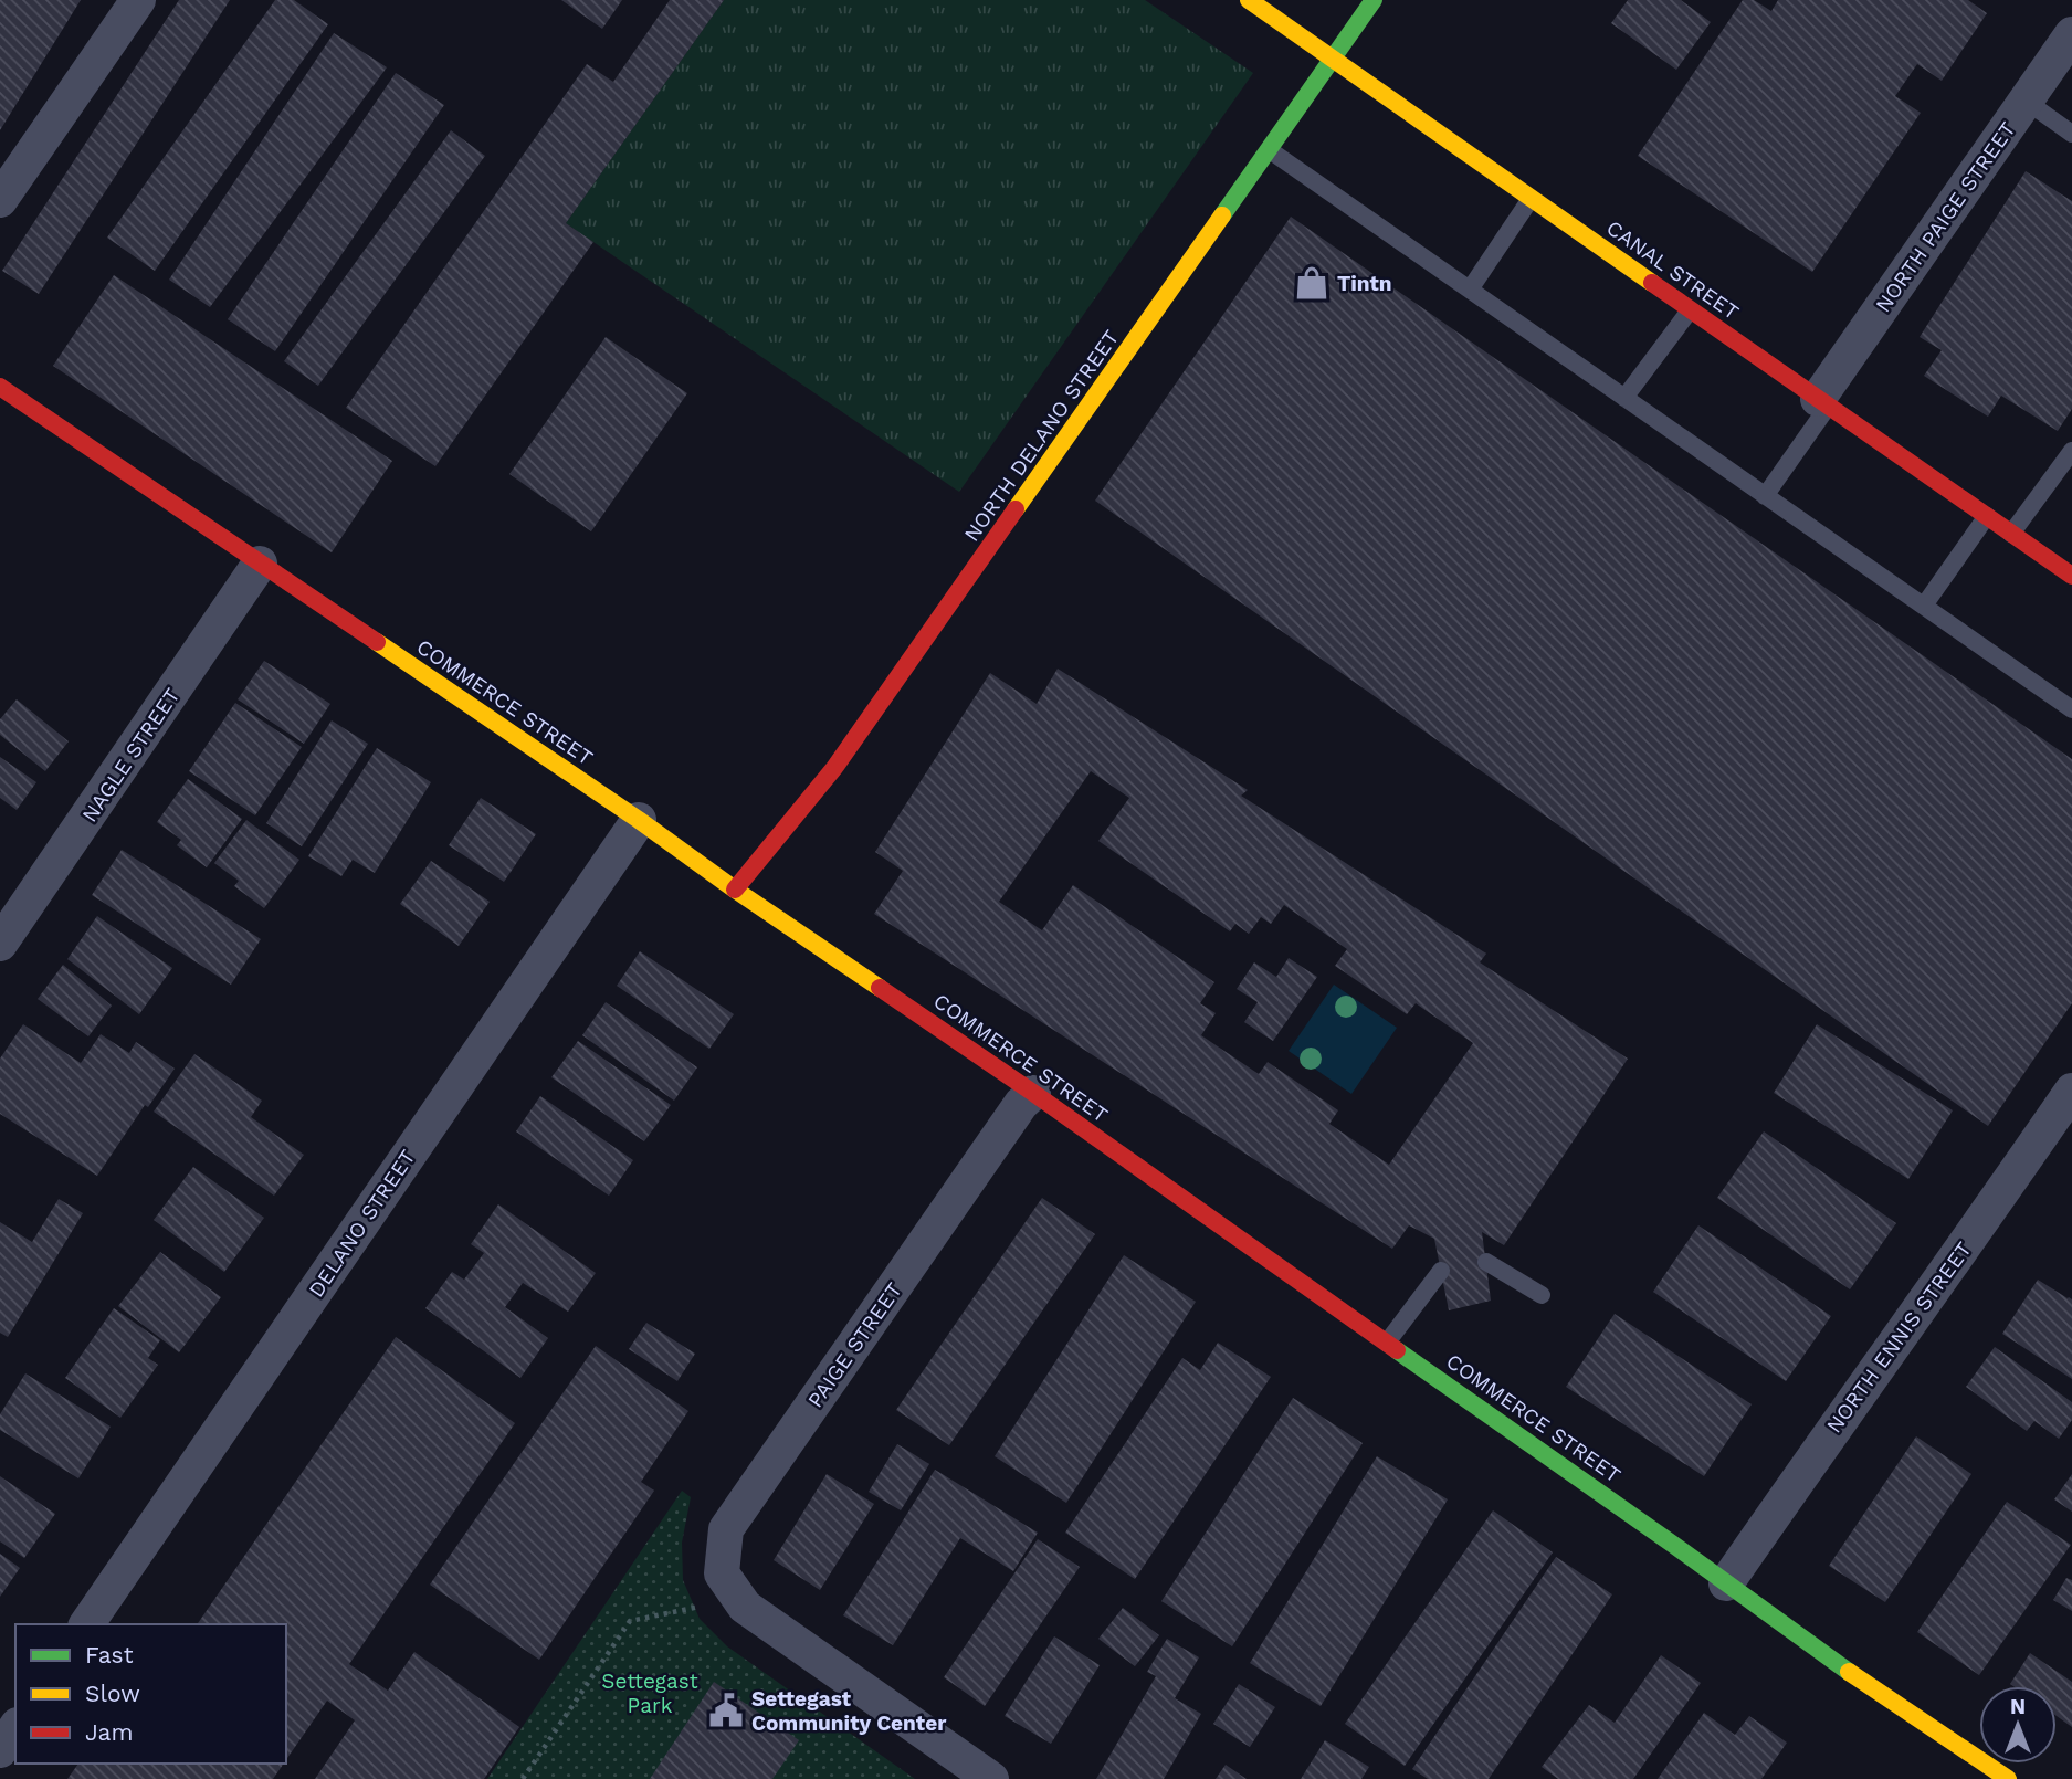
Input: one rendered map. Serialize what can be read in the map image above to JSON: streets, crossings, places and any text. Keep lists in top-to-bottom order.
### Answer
{
  "streets": {
    "street": [
      "NORTH PAIGE STREET",
      "CANAL STREET",
      "NORTH DELANO STREET",
      "COMMERCE STREET",
      "NAGLE STREET",
      "DELANO STREET",
      "NORTH ENNIS STREET",
      "PAIGE STREET"
    ]
  },
  "crossings": [
    ["NORTH PAIGE STREET", "CANAL STREET"],
    ["CANAL STREET", "NORTH DELANO STREET"],
    ["NORTH DELANO STREET", "COMMERCE STREET"],
    ["COMMERCE STREET", "NAGLE STREET"],
    ["COMMERCE STREET", "DELANO STREET"],
    ["COMMERCE STREET", "NORTH ENNIS STREET"],
    ["COMMERCE STREET", "PAIGE STREET"]
  ],
  "parks": ["Settegast Park"],
  "places": {
    "shop": ["Tintn"],
    "public building": ["Settegast Community Center"]
  },
  "legend": ["Fast", "Slow", "Jam"],
  "north": "top"
}
